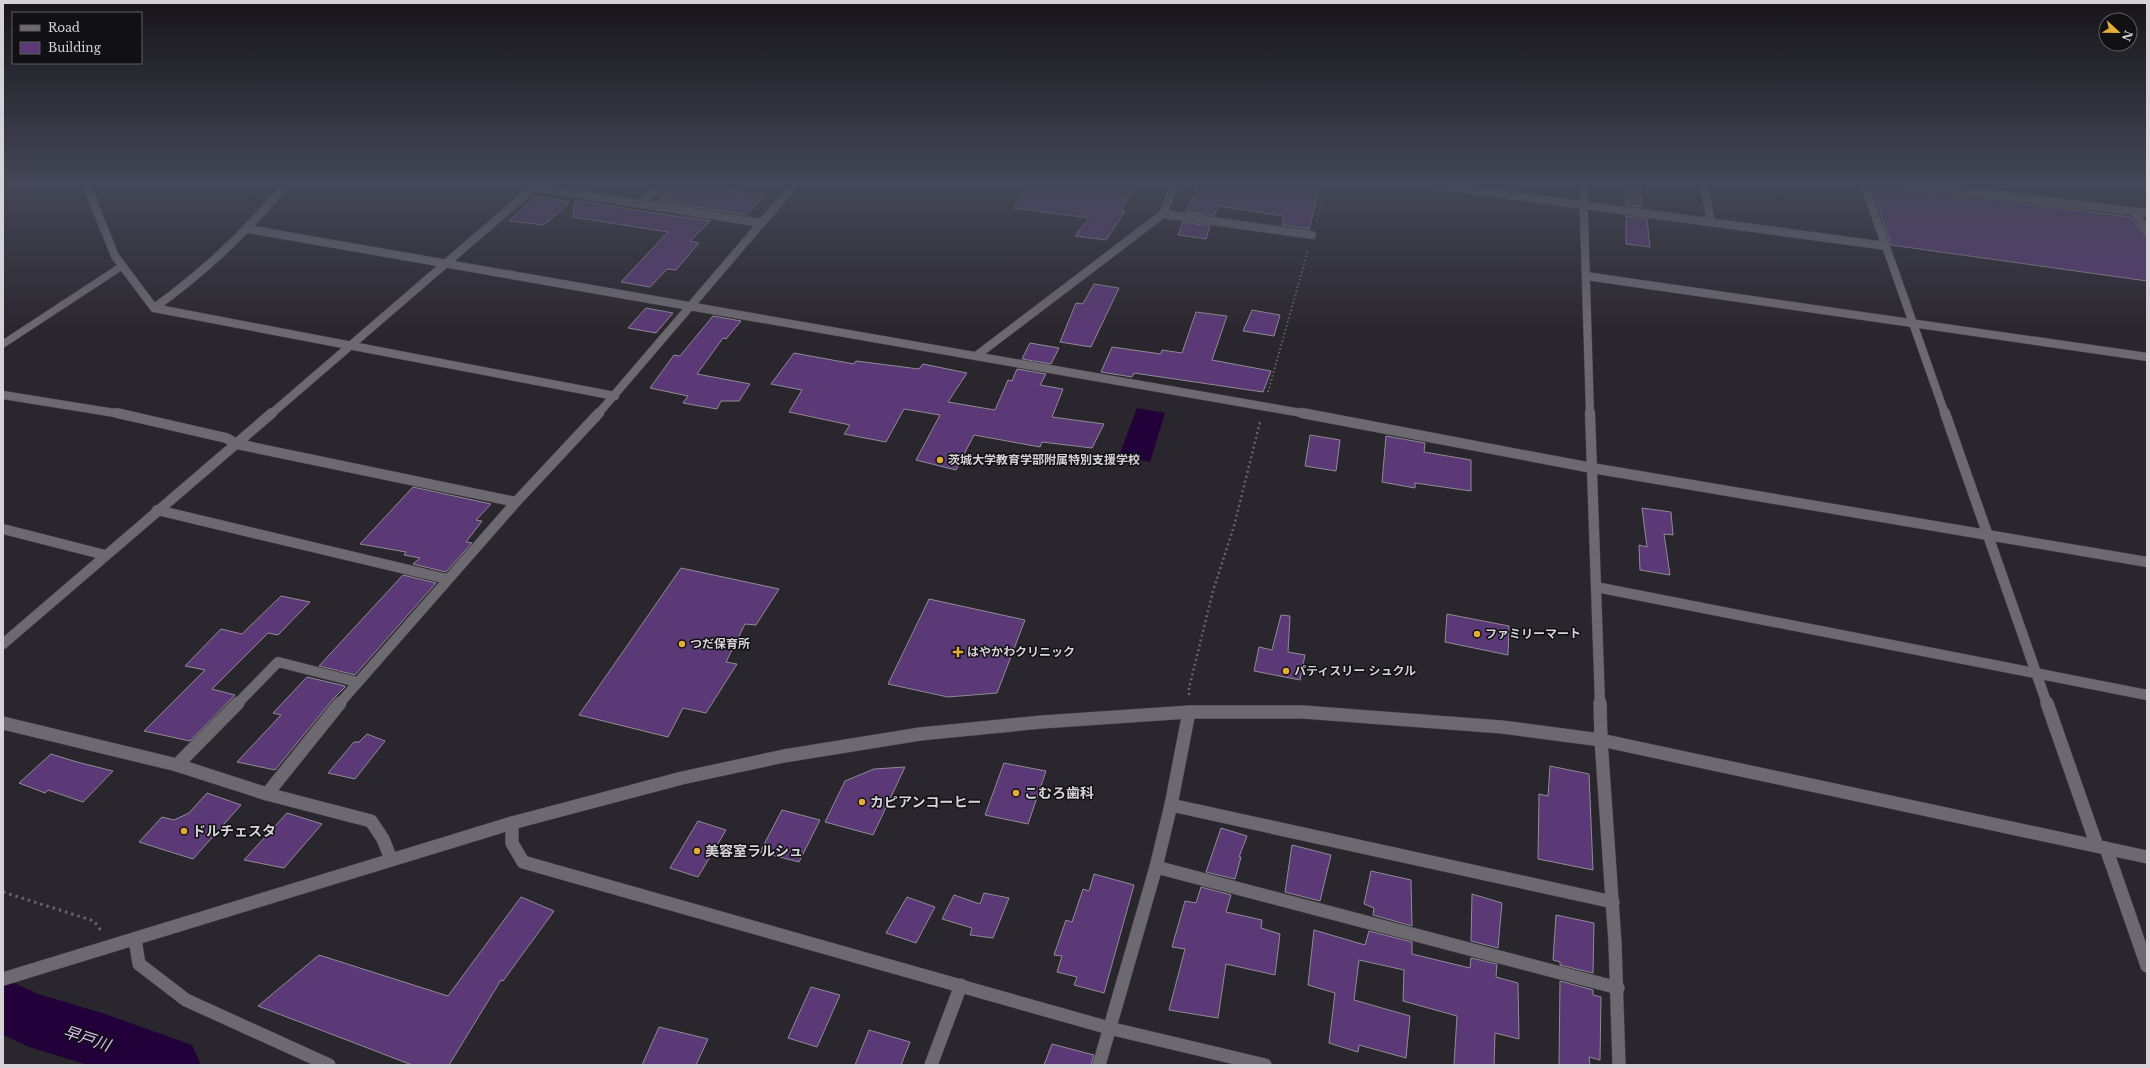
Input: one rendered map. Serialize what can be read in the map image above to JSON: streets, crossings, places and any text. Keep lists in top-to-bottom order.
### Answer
{
  "water": ["早戸川"],
  "places": {
    "other": [
      "茨城大学教育学部附属特別支援学校",
      "ファミリーマート",
      "つだ保育所",
      "パティスリー シュクル",
      "こむろ歯科",
      "カピアンコーヒー",
      "ドルチェスタ",
      "美容室ラルシュ"
    ],
    "health": ["はやかわクリニック"]
  },
  "legend": ["Road", "Building"],
  "north": "right"
}
